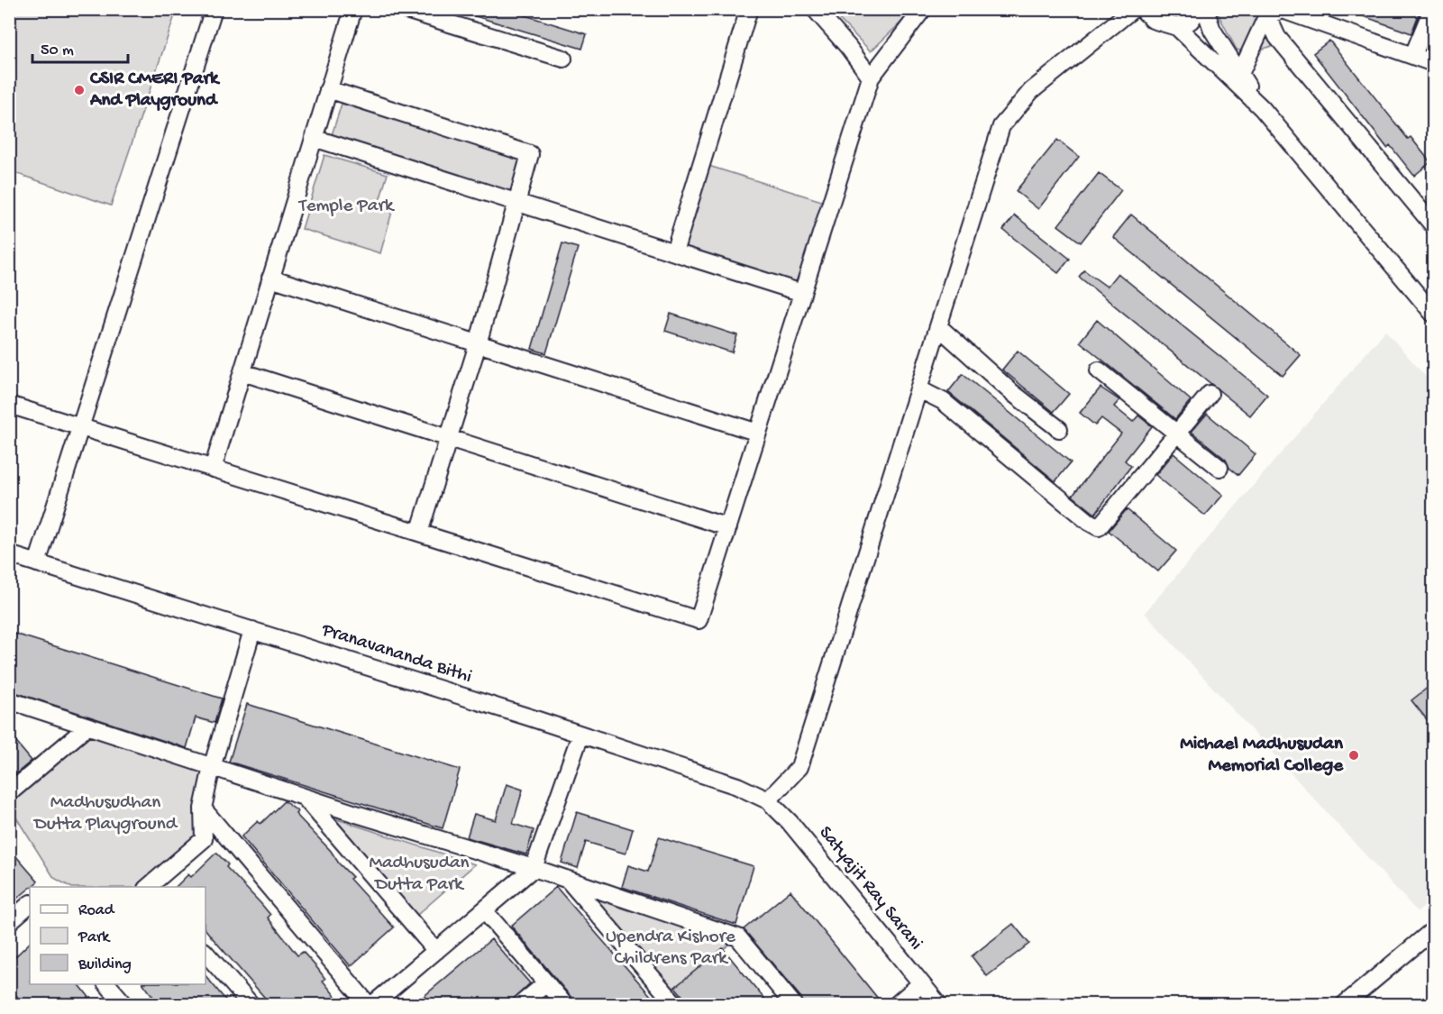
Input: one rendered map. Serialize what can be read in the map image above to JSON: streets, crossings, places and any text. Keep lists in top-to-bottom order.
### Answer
{
  "streets": {
    "street": ["Pranavananda Bithi", "Satyajit Ray Sarani"]
  },
  "crossings": [
    ["Pranavananda Bithi", "Satyajit Ray Sarani"]
  ],
  "parks": [
    "Temple Park",
    "Madhusudhan Dutta Playground",
    "Madhusudan Dutta Park",
    "Upendra Kishore Childrens Park"
  ],
  "places": ["CSIR CMERI Park And Playground", "Michael Madhusudan Memorial College"],
  "legend": ["Road", "Park", "Building"],
  "scale_bar": "50 m"
}
